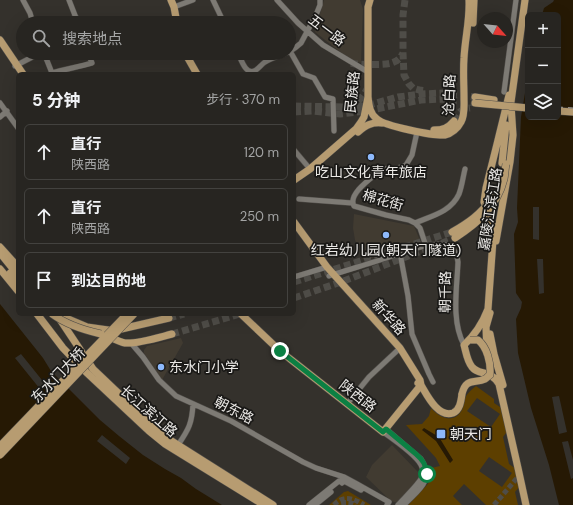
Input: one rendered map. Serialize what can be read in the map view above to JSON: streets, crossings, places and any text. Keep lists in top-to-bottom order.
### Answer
{
  "streets": {
    "main road": [
      "民族路",
      "沧白路",
      "嘉陵江滨江路",
      "朝千路",
      "新华路",
      "东水门大桥",
      "陕西路",
      "长江滨江路"
    ],
    "street": ["五一路", "棉花街", "朝东路"]
  },
  "crossings": [
    ["五一路", "民族路"],
    ["民族路", "沧白路"],
    ["沧白路", "棉花街"],
    ["棉花街", "朝千路"],
    ["嘉陵江滨江路", "朝千路"],
    ["朝千路", "新华路"]
  ],
  "places": {
    "other": ["吃山文化青年旅店", "红岩幼儿园(朝天门隧道)", "东水门小学"],
    "transit": ["朝天门"]
  },
  "north": "bottom right",
  "page": {
    "map_buttons": ["+", "−"],
    "search": "搜索地点",
    "heading": ["5 分钟", "步行 · 370 m"],
    "list": [
      ["直行", "陕西路", "120 m"],
      ["直行", "陕西路", "250 m"],
      "到达目的地"
    ]
  }
}
